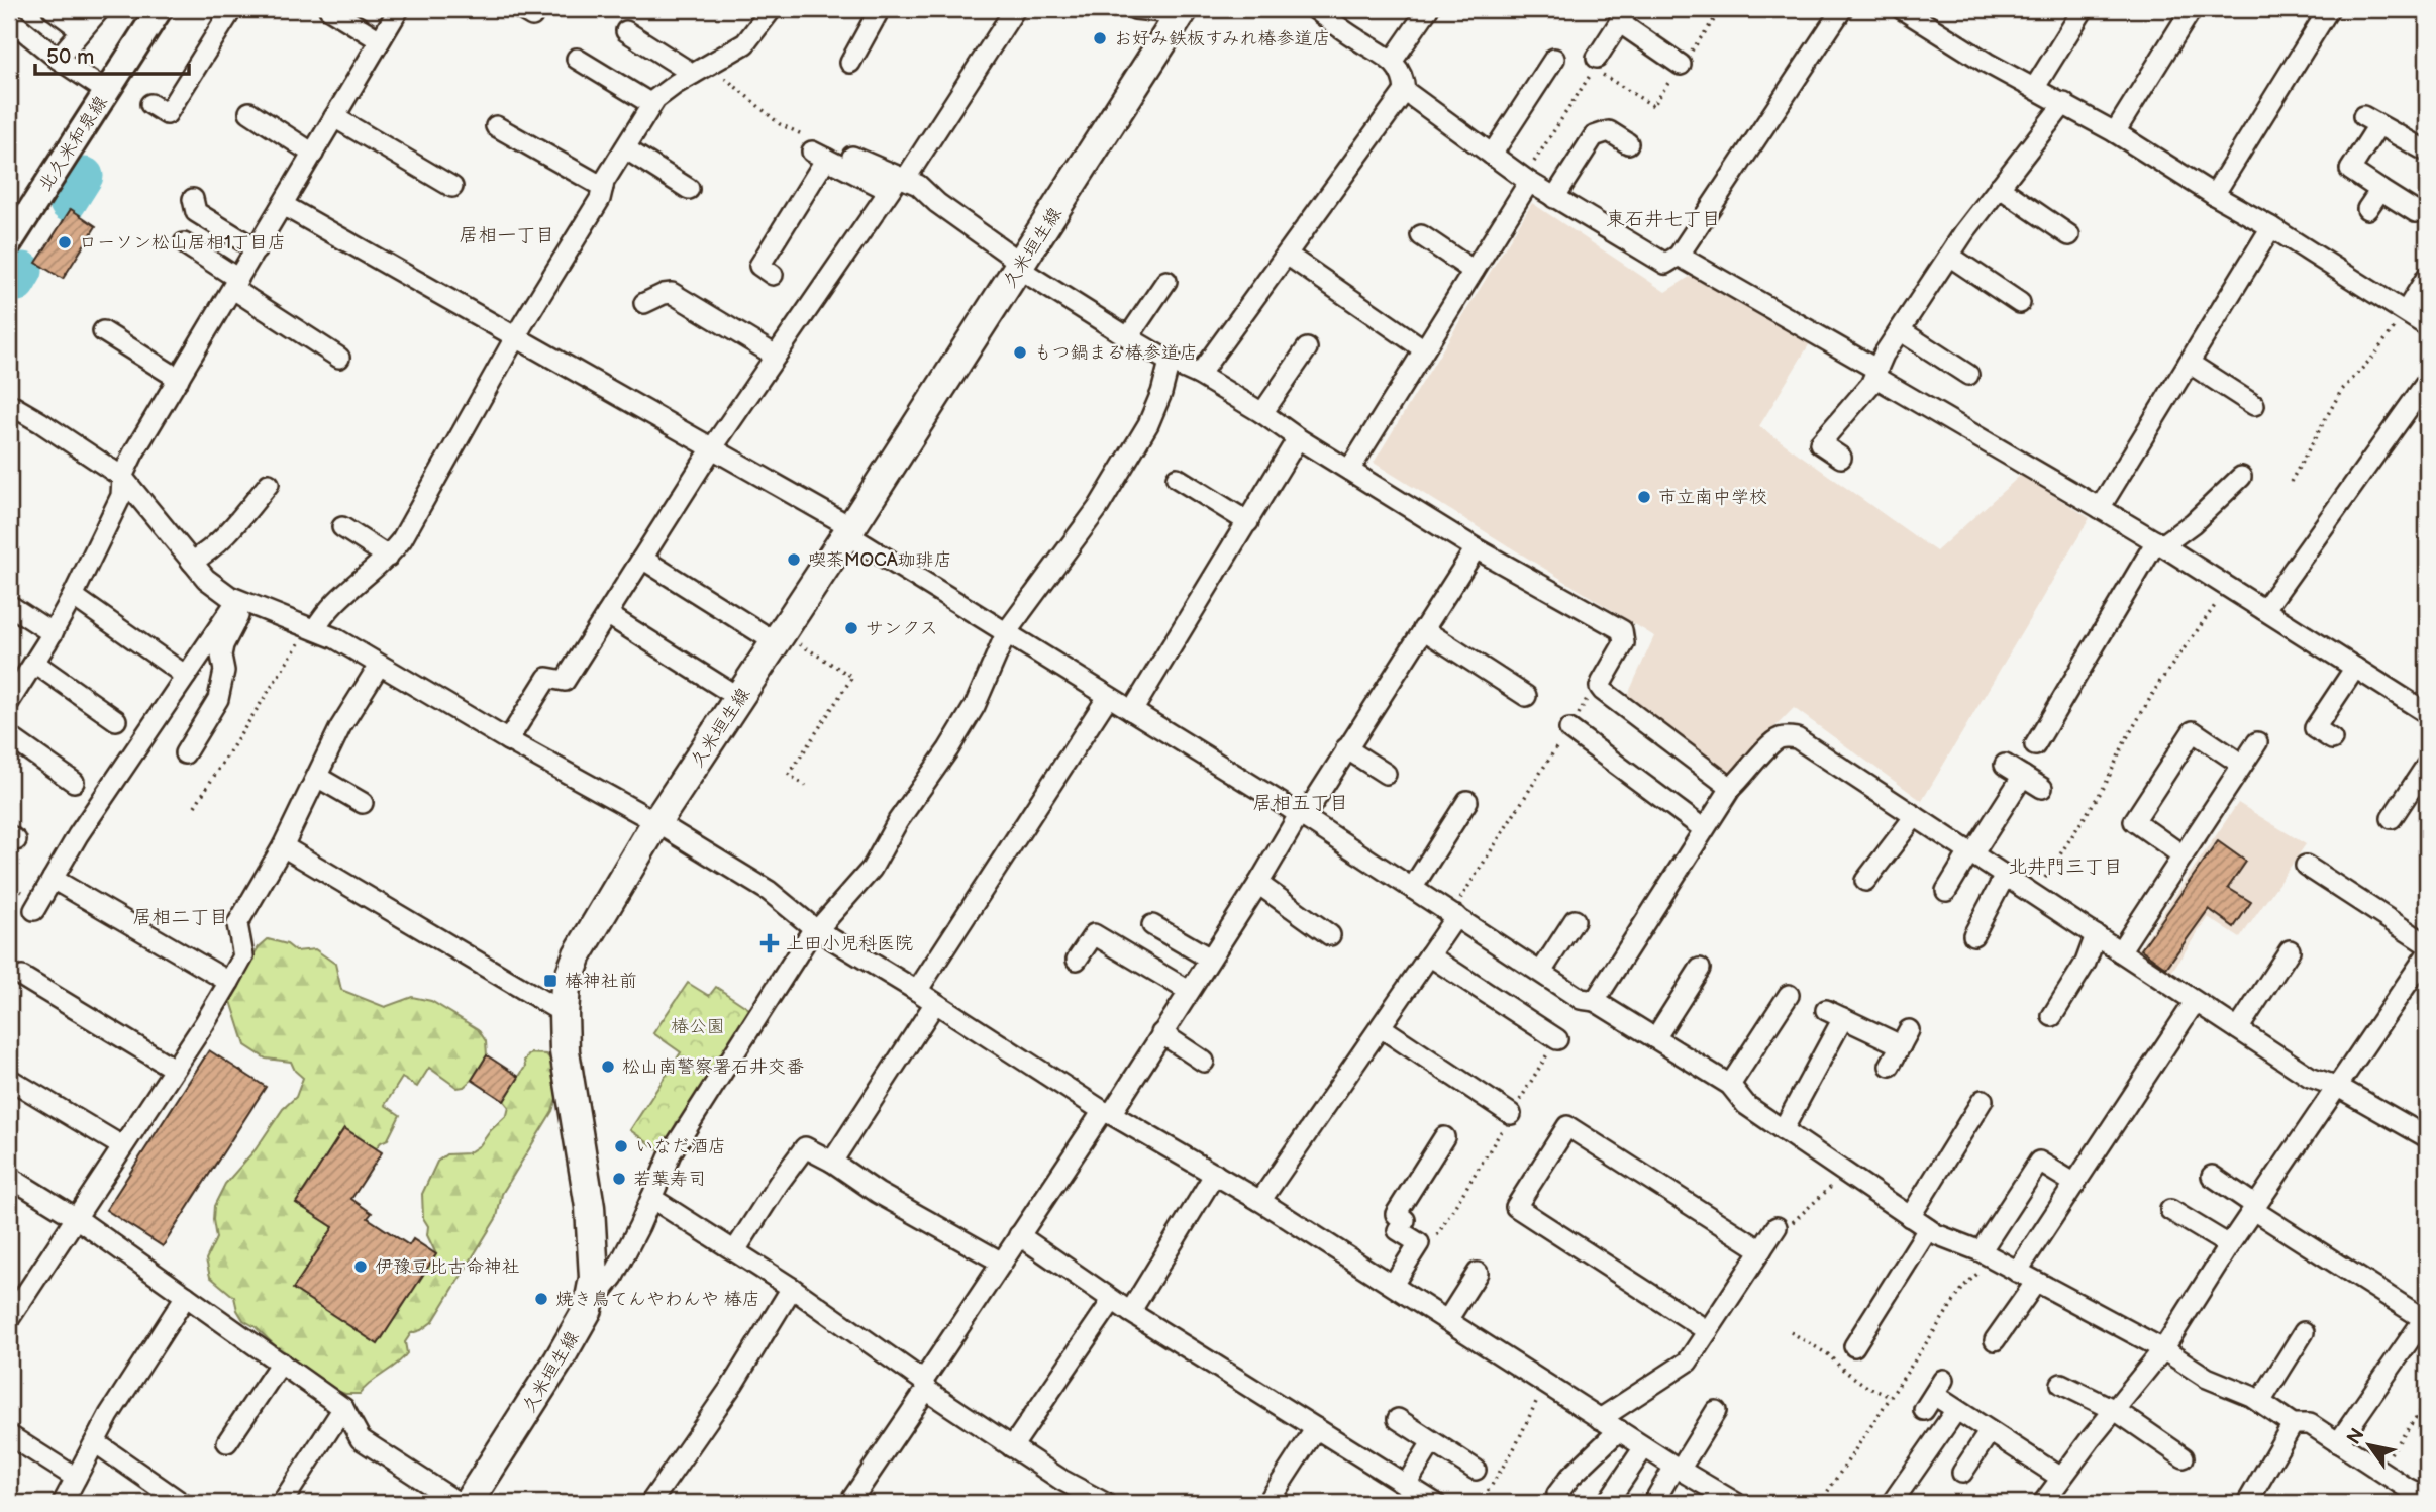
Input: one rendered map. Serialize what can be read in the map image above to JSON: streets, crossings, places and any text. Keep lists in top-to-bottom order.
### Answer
{
  "streets": {
    "main road": ["久米垣生線"],
    "street": ["北久米和泉線"]
  },
  "districts": [
    "東石井七丁目",
    "居相一丁目",
    "居相五丁目",
    "北井門三丁目",
    "居相二丁目"
  ],
  "parks": ["椿公園"],
  "places": {
    "other": [
      "お好み鉄板すみれ椿参道店",
      "ローソン松山居相1丁目店",
      "もつ鍋まる椿参道店",
      "市立南中学校",
      "喫茶MOCA珈琲店",
      "サンクス",
      "松山南警察署石井交番",
      "いなだ酒店",
      "若葉寿司",
      "伊豫豆比古命神社",
      "焼き鳥てんやわんや 椿店"
    ],
    "health": ["上田小児科医院"],
    "transit": ["椿神社前"]
  },
  "scale_bar": "50 m",
  "north": "top left"
}
